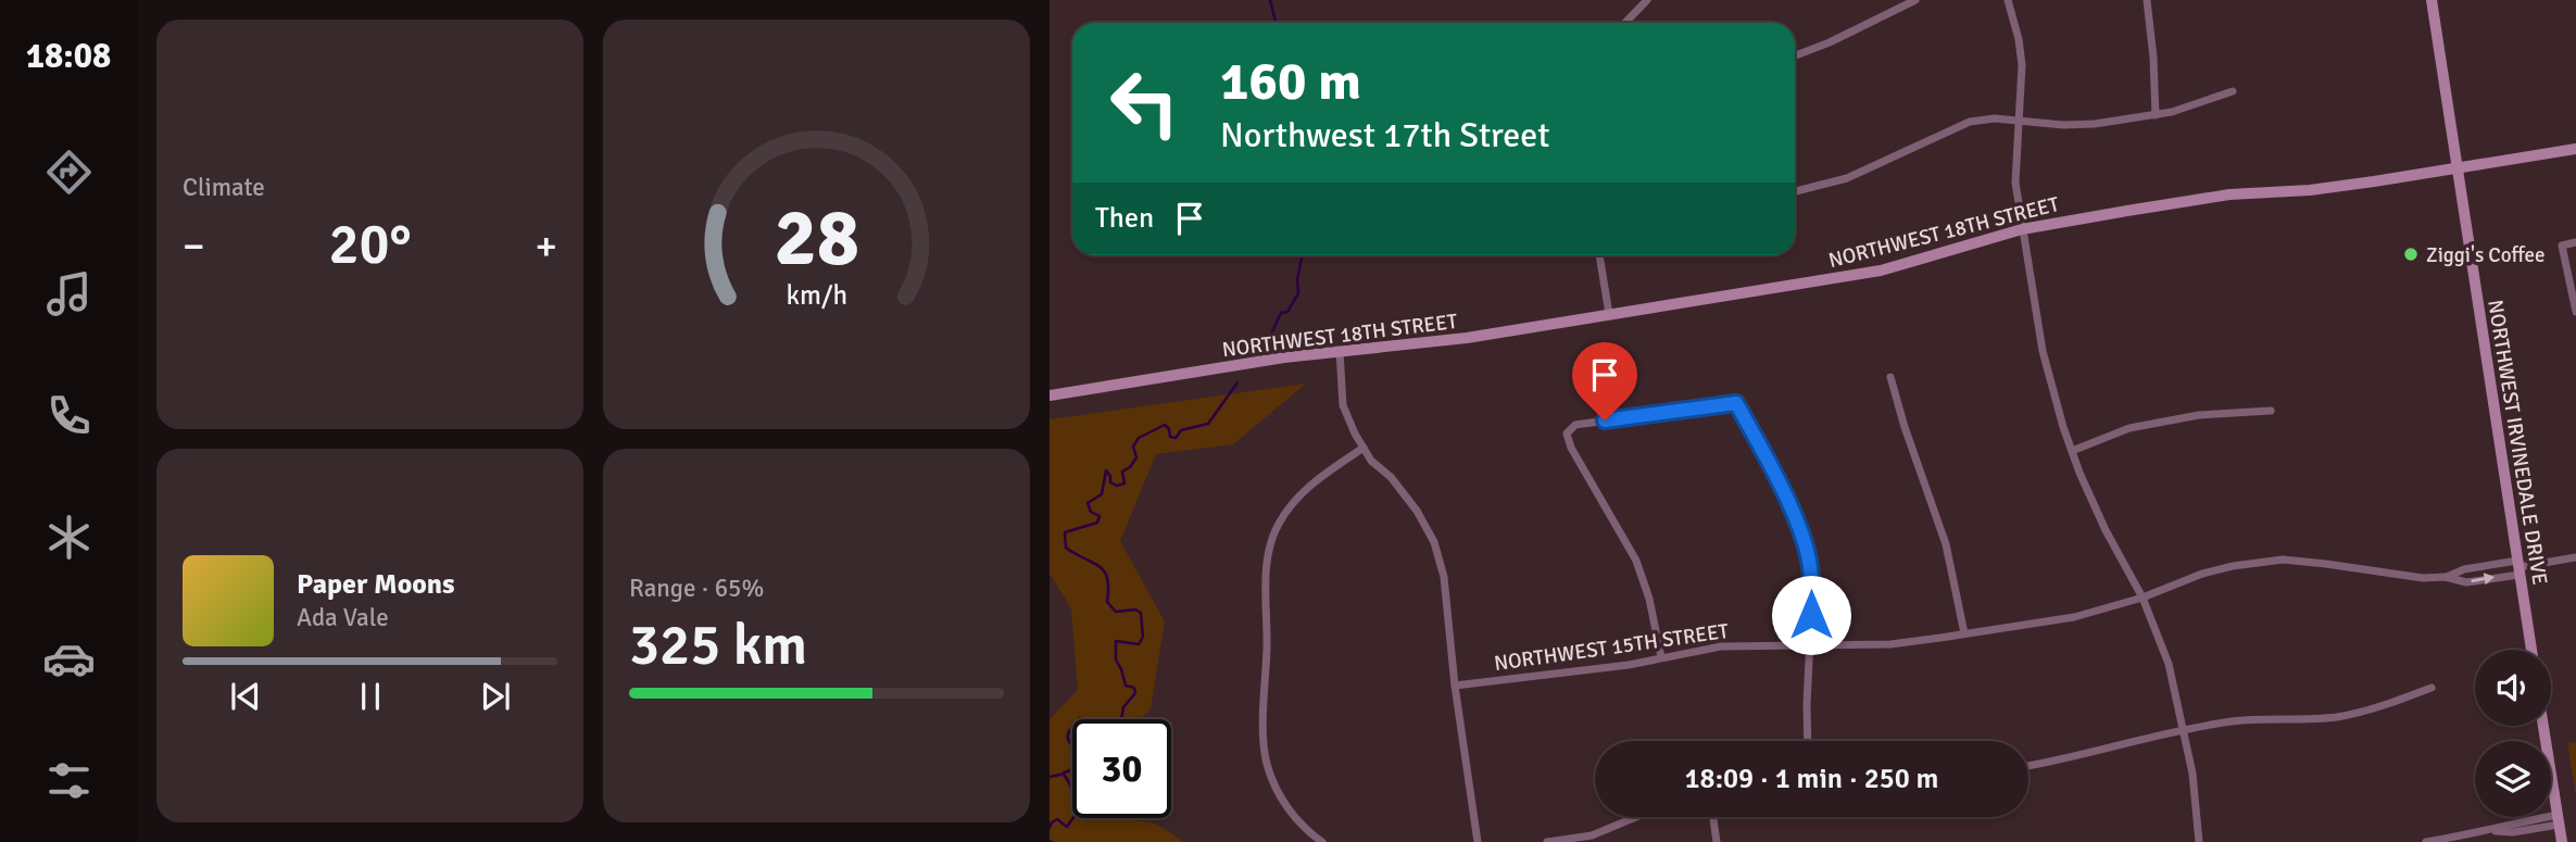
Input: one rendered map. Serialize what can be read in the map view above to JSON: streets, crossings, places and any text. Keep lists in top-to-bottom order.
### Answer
{
  "streets": {
    "street": ["NORTHWEST 18TH STREET", "NORTHWEST IRVINEDALE DRIVE", "NORTHWEST 15TH STREET"]
  },
  "crossings": [
    ["NORTHWEST 18TH STREET", "NORTHWEST IRVINEDALE DRIVE"],
    ["NORTHWEST IRVINEDALE DRIVE", "NORTHWEST 15TH STREET"]
  ],
  "places": ["Ziggi's Coffee"],
  "page": {
    "tabs": "18:08",
    "tile": [
      "Climate",
      ["Range · 65%", "325 km"]
    ],
    "turn": ["160 m", "Northwest 17th Street"],
    "then": "Then",
    "heat": ["−", "20°", "+"],
    "song": ["Paper Moons", "Ada Vale"],
    "limit": "30",
    "trip": "18:09 · 1 min · 250 m",
    "gauge": ["28", "km/h"]
  }
}
